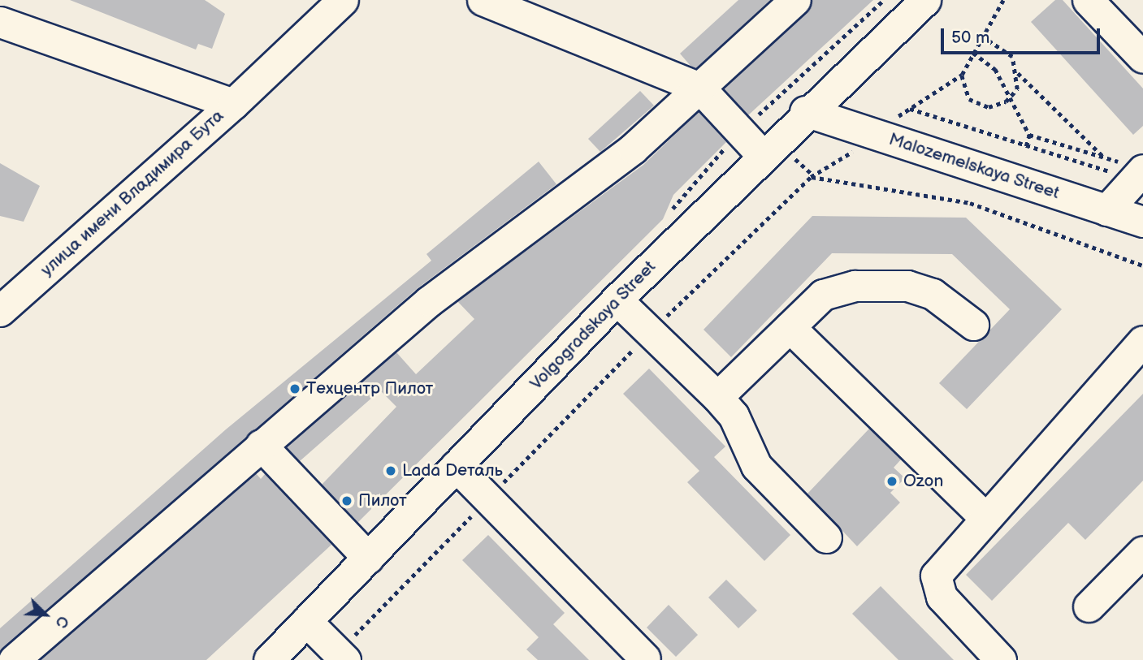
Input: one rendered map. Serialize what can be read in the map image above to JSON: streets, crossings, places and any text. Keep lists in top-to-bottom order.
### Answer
{
  "streets": {
    "street": ["Malozemelskaya Street", "улица имени Владимира Бута", "Volgogradskaya Street"]
  },
  "crossings": [
    ["Malozemelskaya Street", "Volgogradskaya Street"]
  ],
  "places": [
    "Техцентр Пилот",
    "Lada Dеталь",
    "Ozon",
    "Пилот"
  ],
  "scale_bar": "50 m",
  "north": "bottom right"
}
